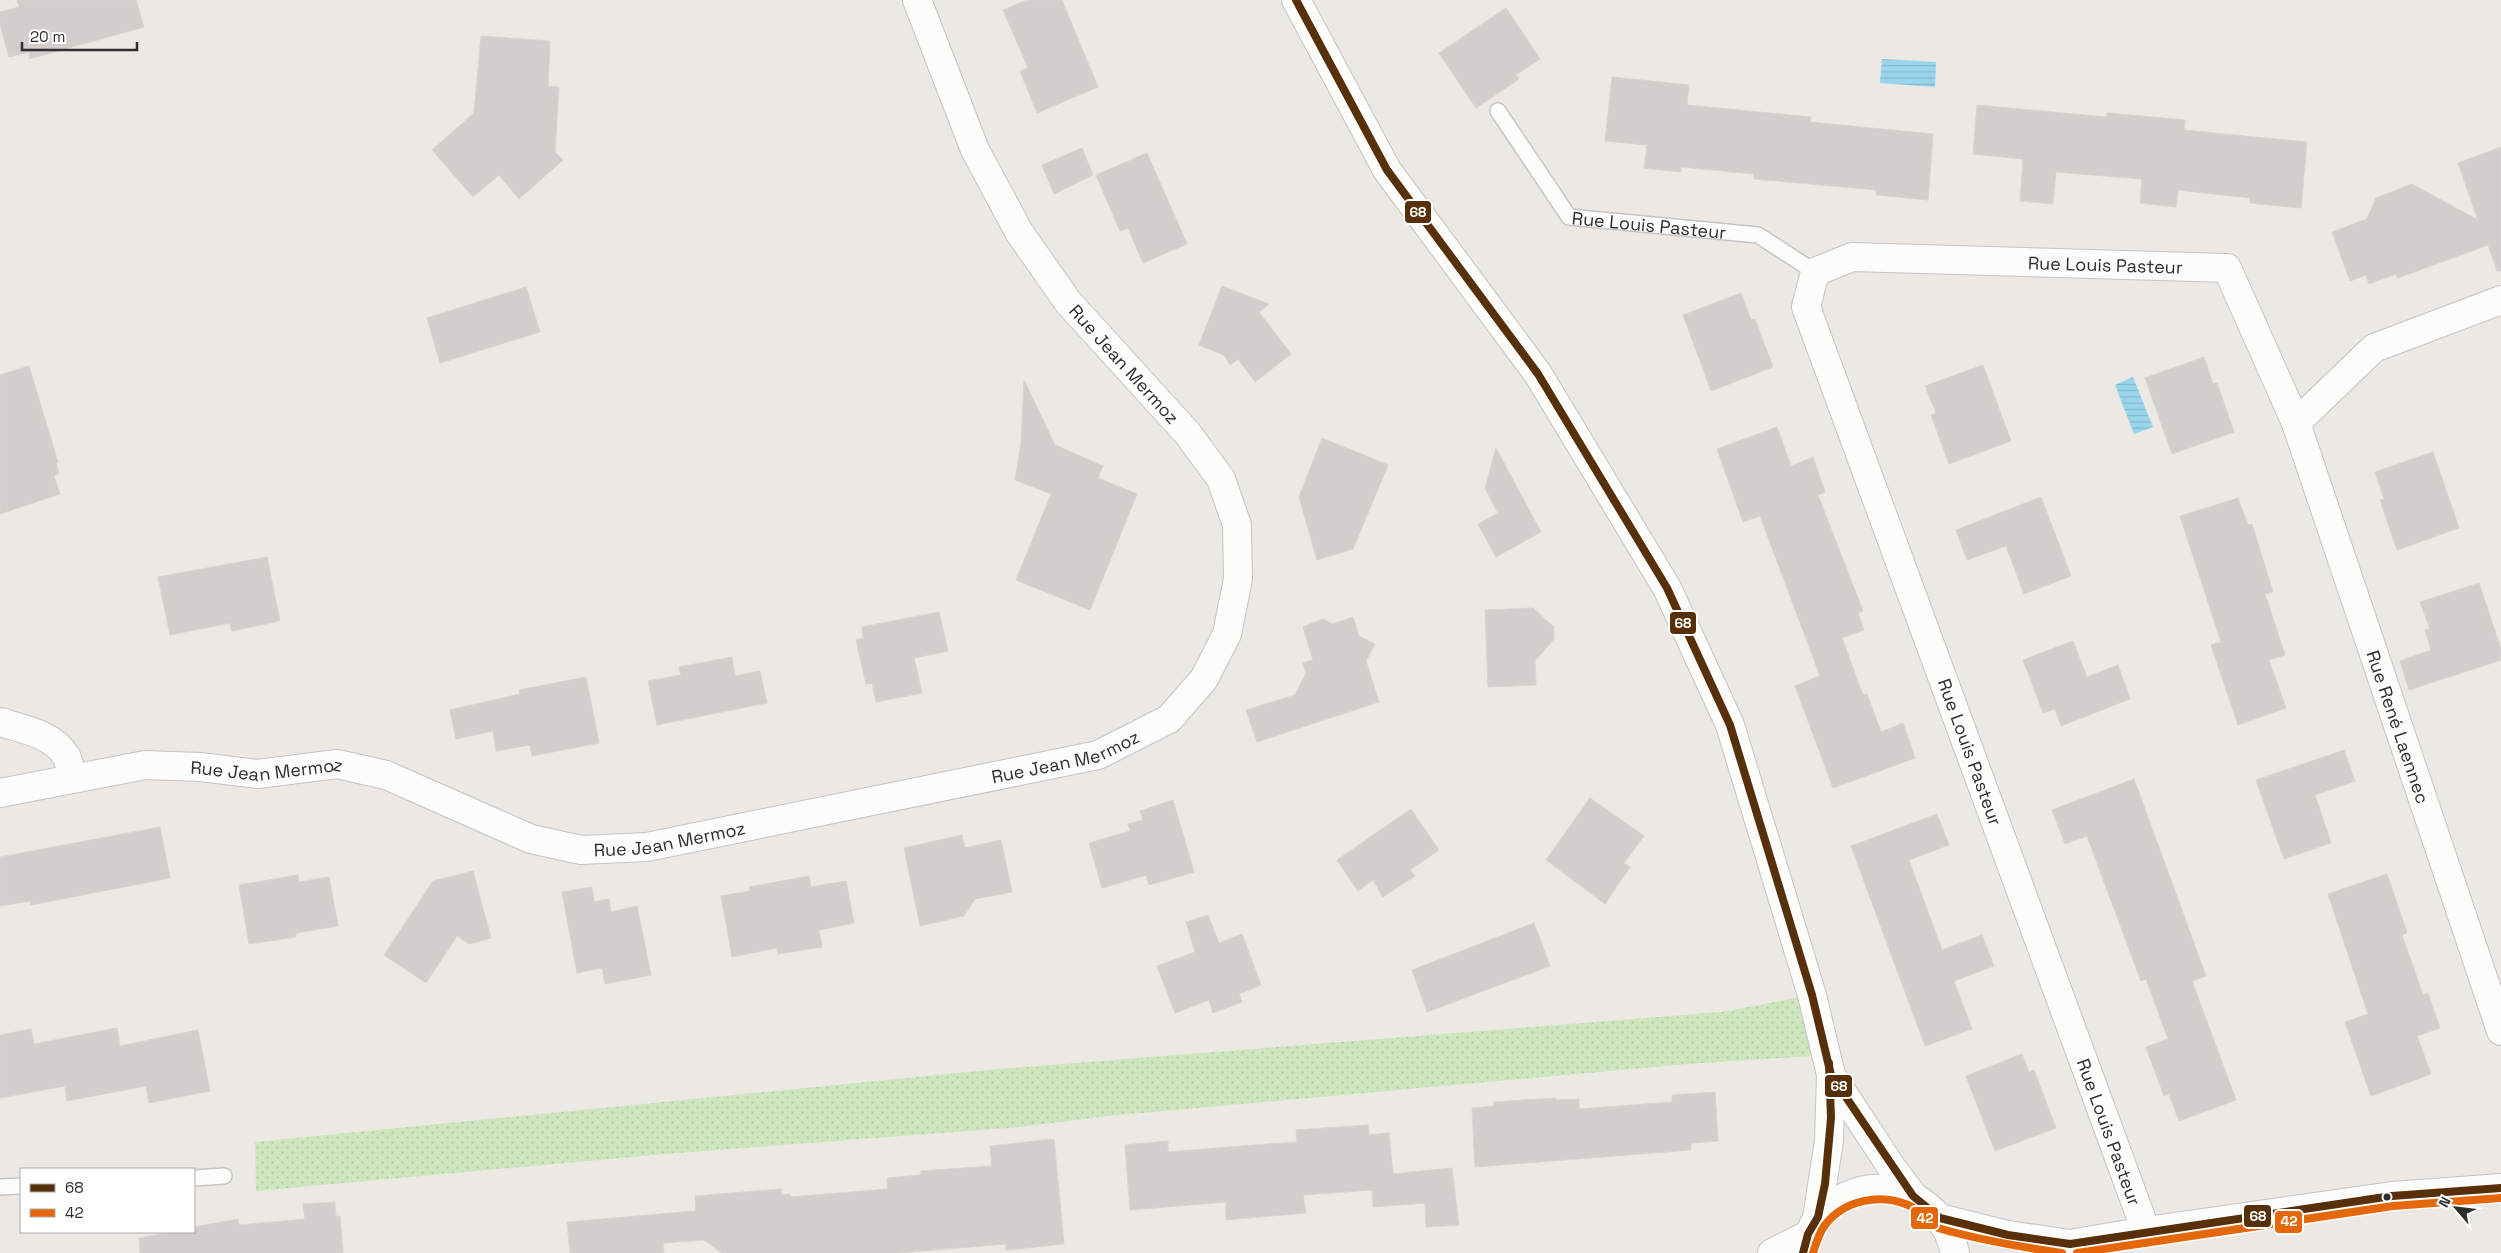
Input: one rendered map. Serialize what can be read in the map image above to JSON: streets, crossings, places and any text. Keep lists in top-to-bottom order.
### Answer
{
  "streets": {
    "street": ["Rue Louis Pasteur", "Rue Jean Mermoz", "Rue René Laennec"]
  },
  "crossings": [
    ["Rue Louis Pasteur", "Rue René Laennec"]
  ],
  "lines": ["transit line 68", "transit line 42"],
  "legend": ["68", "42"],
  "scale_bar": "20 m",
  "north": "top left"
}
